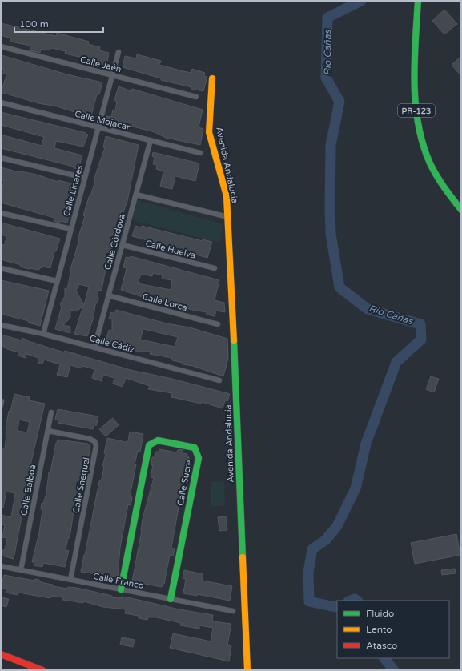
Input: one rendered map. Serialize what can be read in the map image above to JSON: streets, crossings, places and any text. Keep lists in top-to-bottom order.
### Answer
{
  "streets": {
    "main road": ["PR-123", "Avenida Andalucía", "Calle Sucre"],
    "street": [
      "Calle Jaén",
      "Calle Mojacar",
      "Calle Linares",
      "Calle Córdova",
      "Calle Huelva",
      "Calle Lorca",
      "Calle Cádiz",
      "Calle Shequel",
      "Calle Balboa",
      "Calle Franco"
    ]
  },
  "crossings": [
    ["Calle Jaén", "Calle Linares"],
    ["Calle Mojacar", "Calle Linares"],
    ["Calle Mojacar", "Calle Córdova"],
    ["Avenida Andalucía", "Calle Córdova"],
    ["Calle Linares", "Calle Cádiz"],
    ["Calle Córdova", "Calle Huelva"],
    ["Calle Córdova", "Calle Lorca"],
    ["Calle Córdova", "Calle Cádiz"],
    ["Calle Sucre", "Calle Franco"],
    ["Calle Shequel", "Calle Balboa"],
    ["Calle Shequel", "Calle Franco"],
    ["Calle Balboa", "Calle Franco"]
  ],
  "water": ["Río Cañas"],
  "legend": ["Fluido", "Lento", "Atasco"],
  "scale_bar": "100 m"
}
